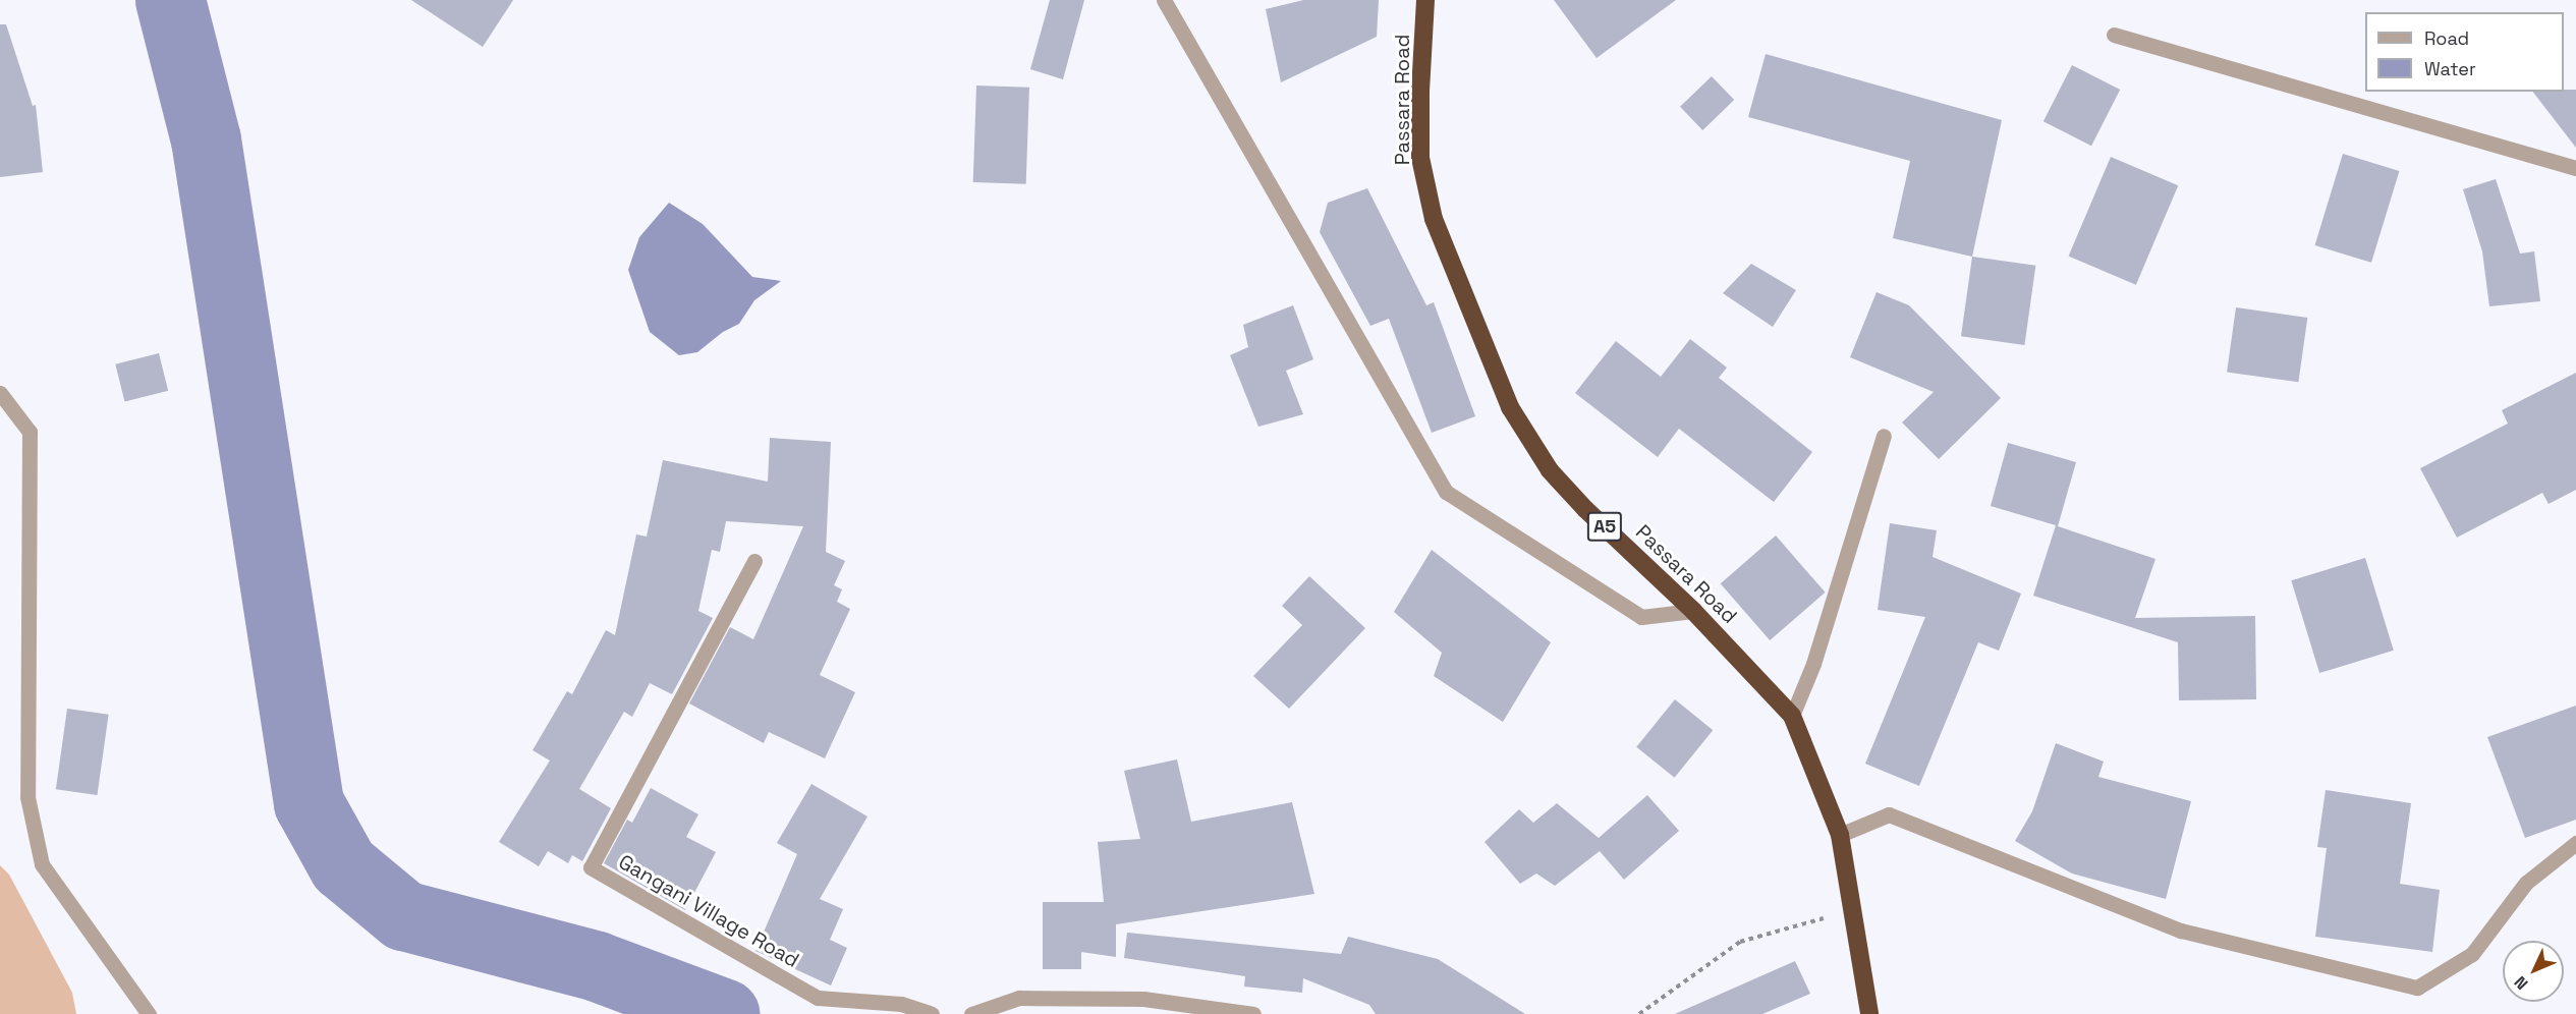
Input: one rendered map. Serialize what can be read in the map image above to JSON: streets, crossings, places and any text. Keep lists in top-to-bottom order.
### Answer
{
  "streets": {
    "highway": ["Passara Road", "A5"],
    "street": ["Gangani Village Road"]
  },
  "legend": ["Road", "Water"],
  "north": "bottom left"
}
